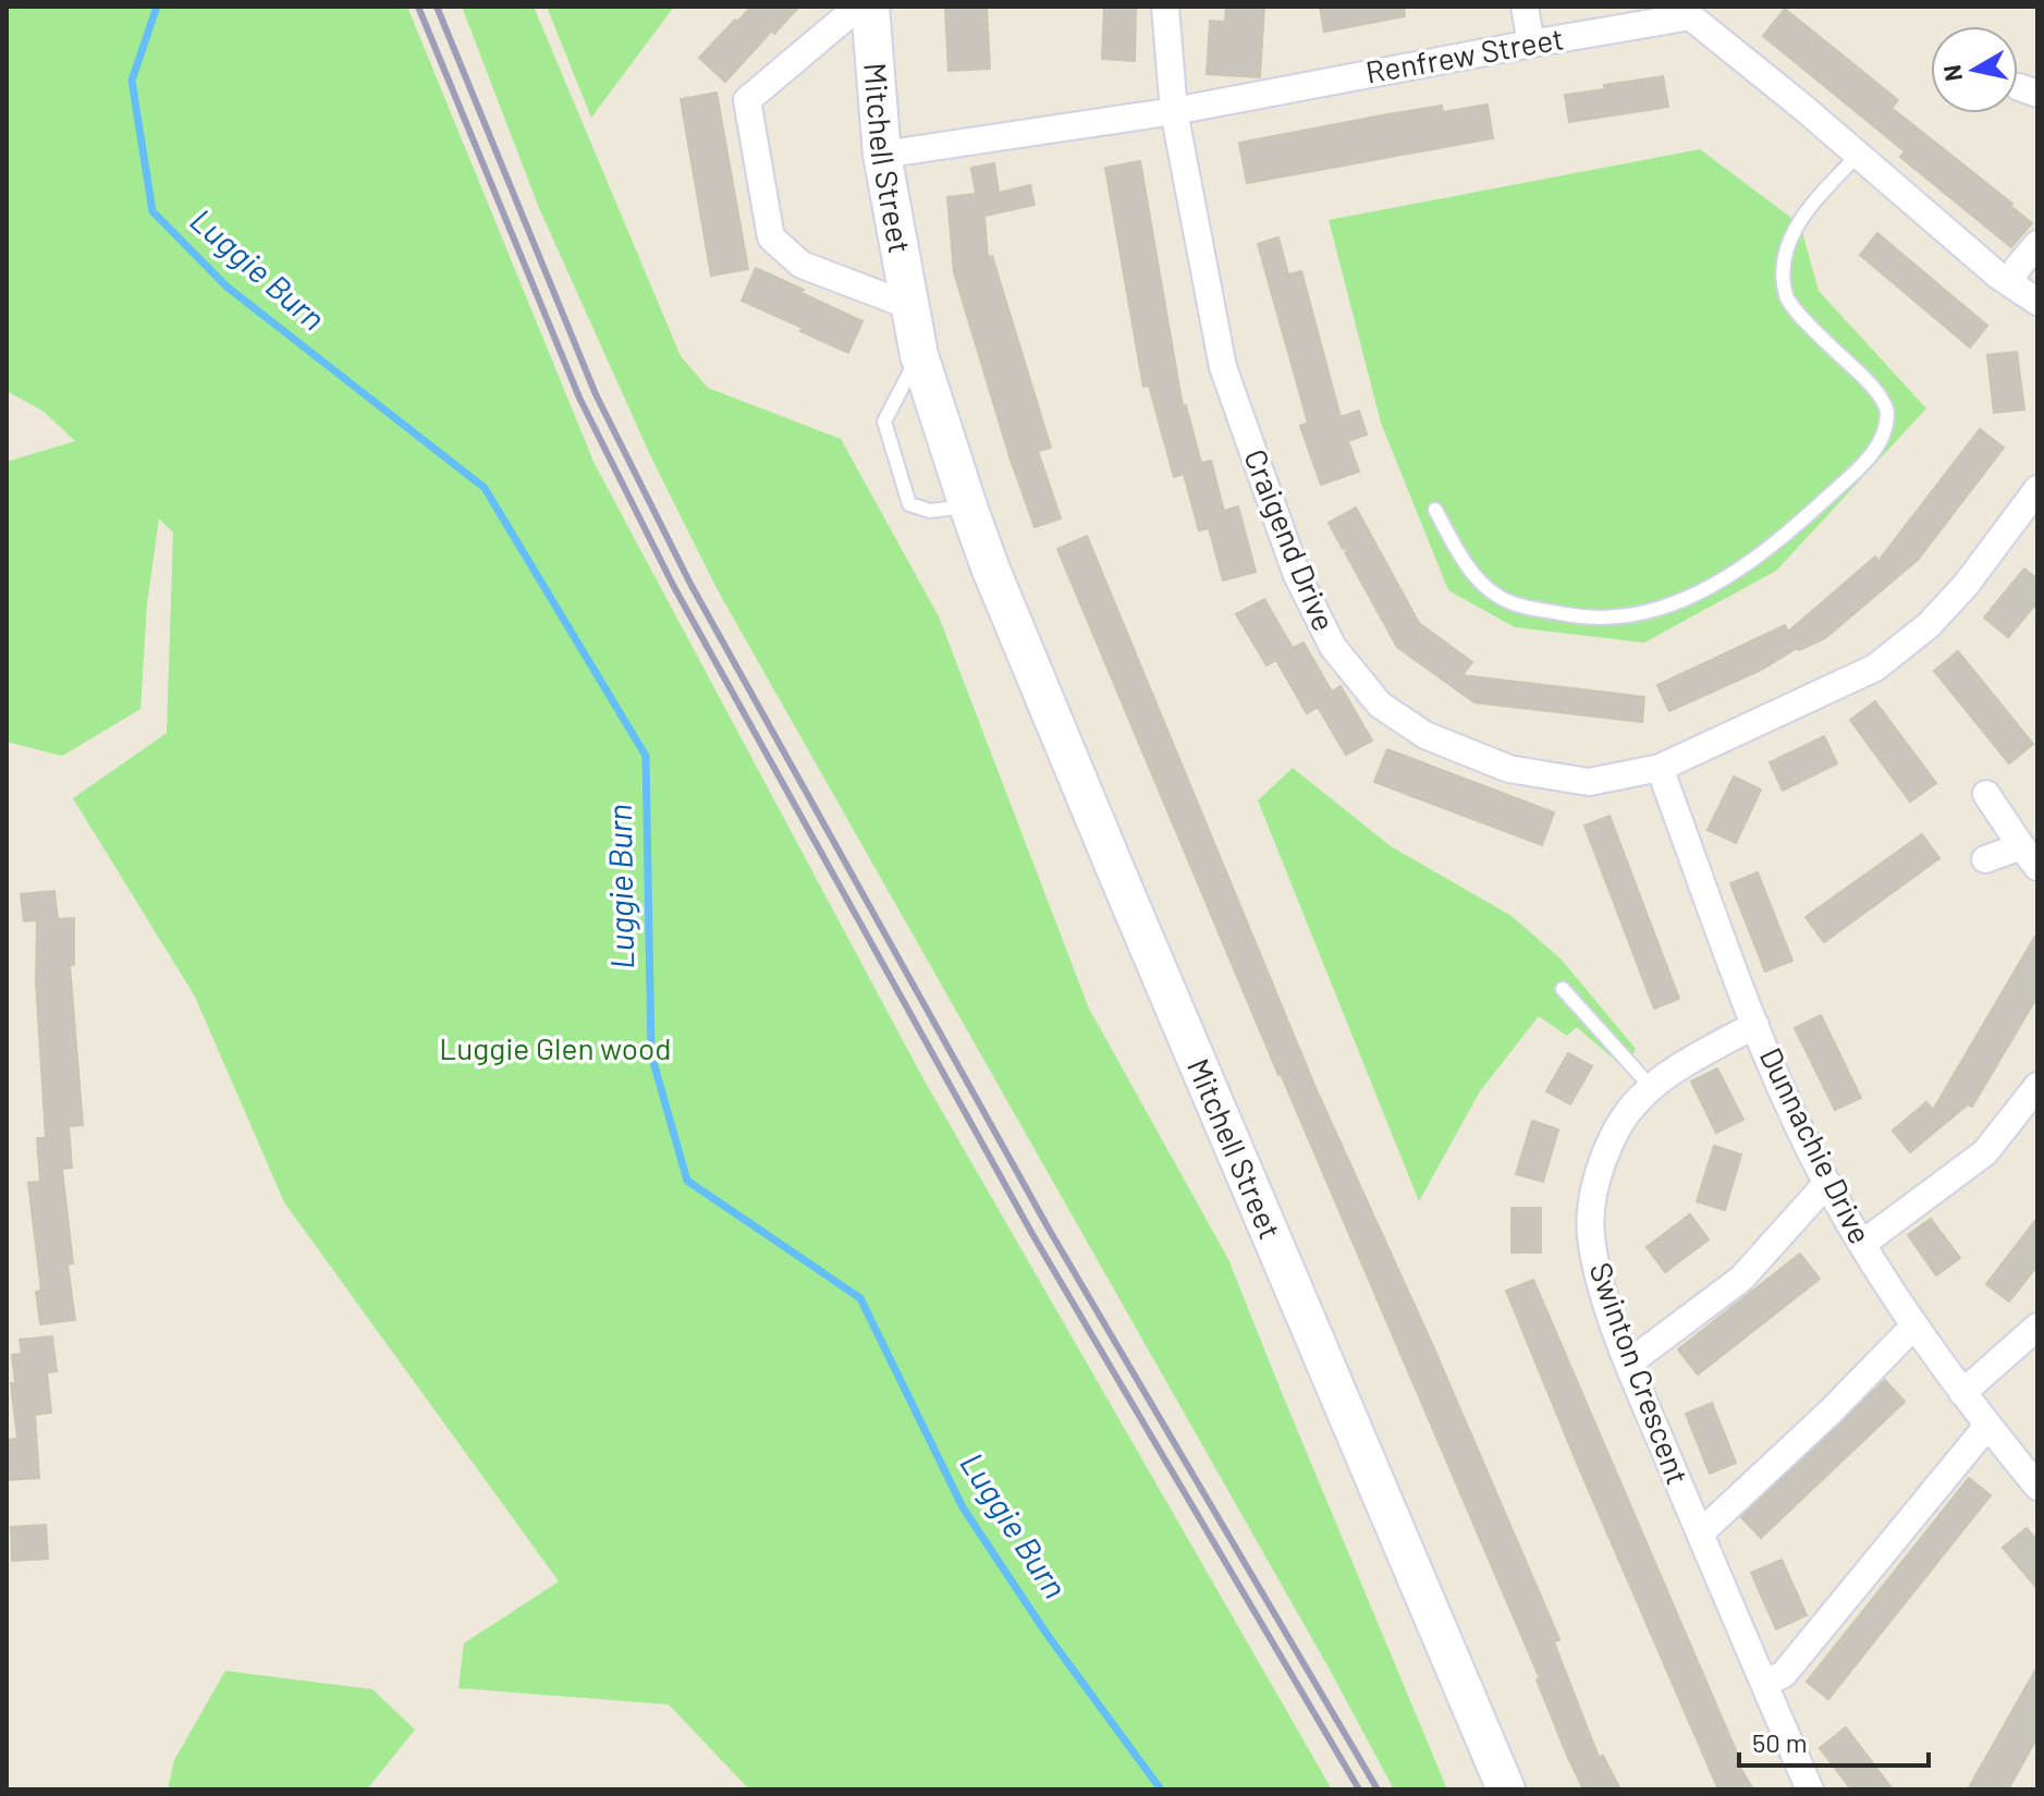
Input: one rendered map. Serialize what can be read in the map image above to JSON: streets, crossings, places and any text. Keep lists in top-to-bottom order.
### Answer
{
  "streets": {
    "street": [
      "Renfrew Street",
      "Mitchell Street",
      "Craigend Drive",
      "Dunnachie Drive",
      "Swinton Crescent"
    ]
  },
  "crossings": [
    ["Renfrew Street", "Mitchell Street"],
    ["Renfrew Street", "Craigend Drive"],
    ["Craigend Drive", "Dunnachie Drive"],
    ["Dunnachie Drive", "Swinton Crescent"]
  ],
  "water": ["Luggie Burn"],
  "parks": ["Luggie Glen wood"],
  "scale_bar": "50 m",
  "north": "left"
}
